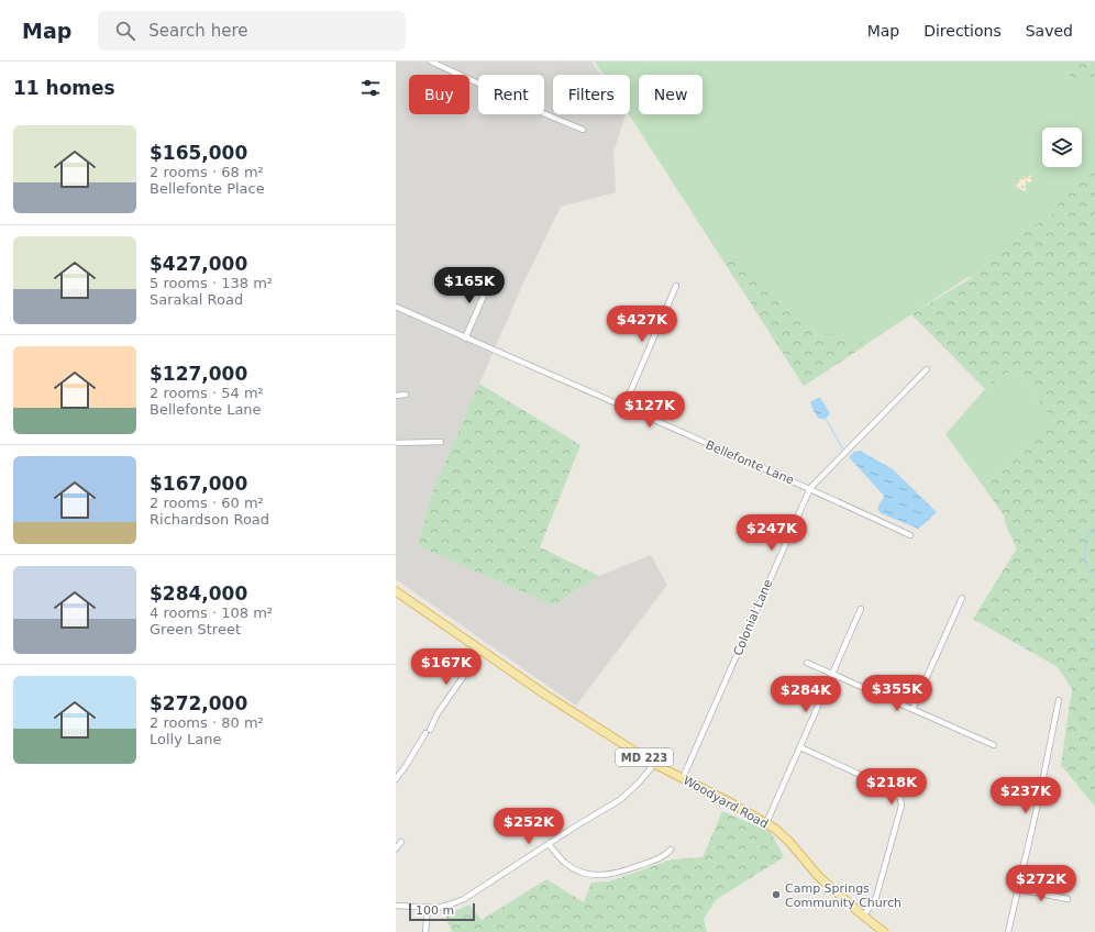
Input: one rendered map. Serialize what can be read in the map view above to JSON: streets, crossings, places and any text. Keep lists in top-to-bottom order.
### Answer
{
  "streets": {
    "main road": ["MD 223", "Woodyard Road"],
    "street": ["Bellefonte Lane", "Colonial Lane"]
  },
  "crossings": [
    ["Bellefonte Lane", "Colonial Lane"],
    ["Colonial Lane", "Woodyard Road"]
  ],
  "places": ["Camp Springs Community Church"],
  "scale_bar": "100 m",
  "page": {
    "header": "Map",
    "search": "Search here",
    "nav": ["Map", "Directions", "Saved"],
    "heading": "11 homes",
    "chip": [
      "Buy",
      "Rent",
      "Filters",
      "New"
    ],
    "list": [
      {
        "name": "$165,000",
        "note": "2 rooms · 68 m² · Bellefonte Place"
      },
      {
        "name": "$427,000",
        "note": "5 rooms · 138 m² · Sarakal Road"
      },
      {
        "name": "$127,000",
        "note": "2 rooms · 54 m² · Bellefonte Lane"
      },
      {
        "name": "$167,000",
        "note": "2 rooms · 60 m² · Richardson Road"
      },
      {
        "name": "$284,000",
        "note": "4 rooms · 108 m² · Green Street"
      },
      {
        "name": "$272,000",
        "note": "2 rooms · 80 m² · Lolly Lane"
      }
    ],
    "price": [
      "$165K",
      "$427K",
      "$127K",
      "$247K",
      "$167K",
      "$355K",
      "$284K",
      "$218K",
      "$237K",
      "$252K",
      "$272K"
    ],
    "scale": "100 m"
  }
}
